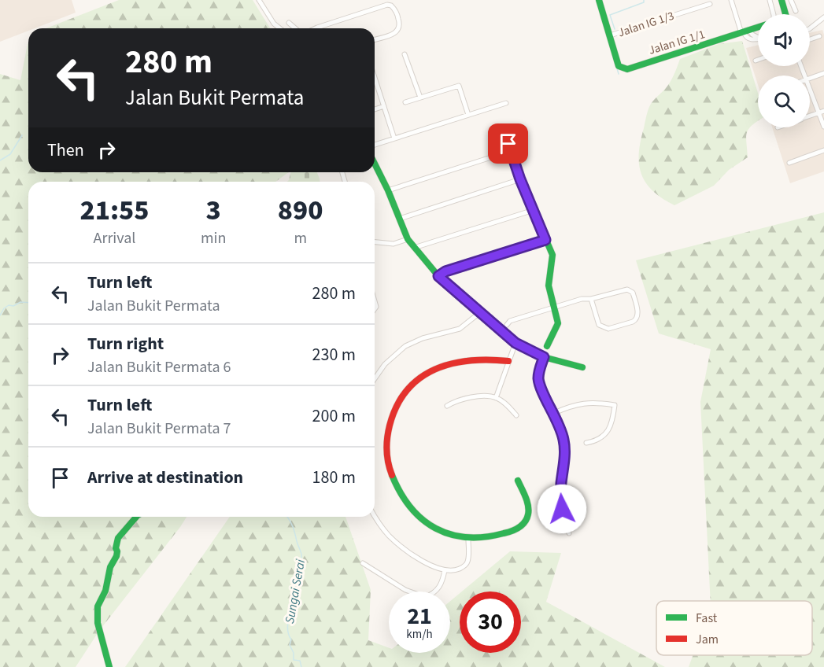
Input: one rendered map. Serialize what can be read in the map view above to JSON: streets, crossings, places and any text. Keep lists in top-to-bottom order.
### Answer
{
  "streets": {
    "street": ["Jalan IG 1/3", "Jalan IG 1/1"]
  },
  "crossings": [
    ["Jalan IG 1/3", "Jalan IG 1/1"]
  ],
  "water": ["Sungai Serai"],
  "legend": ["Fast", "Jam"],
  "page": {
    "turn": ["280 m", "Jalan Bukit Permata"],
    "then": "Then",
    "eta": [
      "21:55",
      "Arrival",
      "3",
      "min",
      "890",
      "m"
    ],
    "list": [
      {
        "name": "Turn left",
        "note": "Jalan Bukit Permata",
        "value": "280 m"
      },
      {
        "name": "Turn right",
        "note": "Jalan Bukit Permata 6",
        "value": "230 m"
      },
      {
        "name": "Turn left",
        "note": "Jalan Bukit Permata 7",
        "value": "200 m"
      },
      {
        "name": "Arrive at destination",
        "value": "180 m"
      }
    ],
    "speed": "21 km/h",
    "limit": "30"
  }
}
